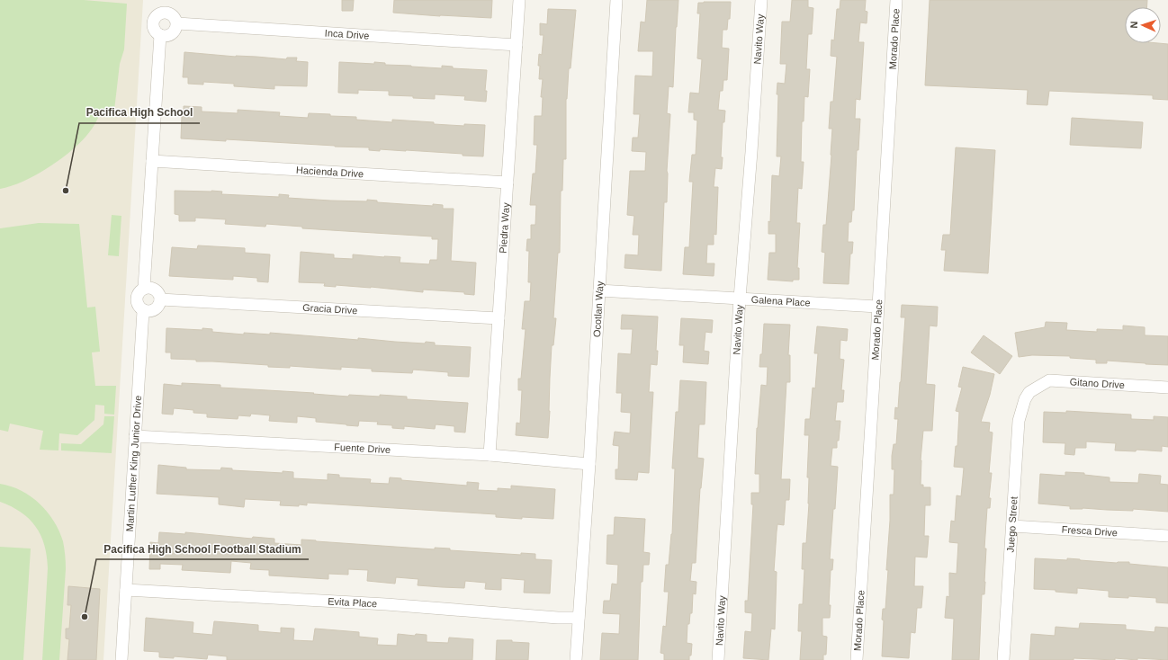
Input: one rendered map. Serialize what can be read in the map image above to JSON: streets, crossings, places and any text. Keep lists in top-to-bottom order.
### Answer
{
  "streets": {
    "street": [
      "Inca Drive",
      "Navito Way",
      "Morado Place",
      "Hacienda Drive",
      "Piedra Way",
      "Galena Place",
      "Gracia Drive",
      "Ocotlan Way",
      "Gitano Drive",
      "Fuente Drive",
      "Martin Luther King Junior Drive",
      "Juego Street",
      "Fresca Drive",
      "Evita Place"
    ]
  },
  "crossings": [
    ["Inca Drive", "Piedra Way"],
    ["Navito Way", "Galena Place"],
    ["Morado Place", "Galena Place"],
    ["Hacienda Drive", "Piedra Way"],
    ["Piedra Way", "Gracia Drive"],
    ["Piedra Way", "Fuente Drive"],
    ["Galena Place", "Ocotlan Way"],
    ["Gracia Drive", "Martin Luther King Junior Drive"],
    ["Ocotlan Way", "Fuente Drive"],
    ["Ocotlan Way", "Evita Place"],
    ["Gitano Drive", "Juego Street"],
    ["Fuente Drive", "Martin Luther King Junior Drive"],
    ["Martin Luther King Junior Drive", "Evita Place"],
    ["Juego Street", "Fresca Drive"]
  ],
  "places": ["Pacifica High School", "Pacifica High School Football Stadium"],
  "north": "left"
}
